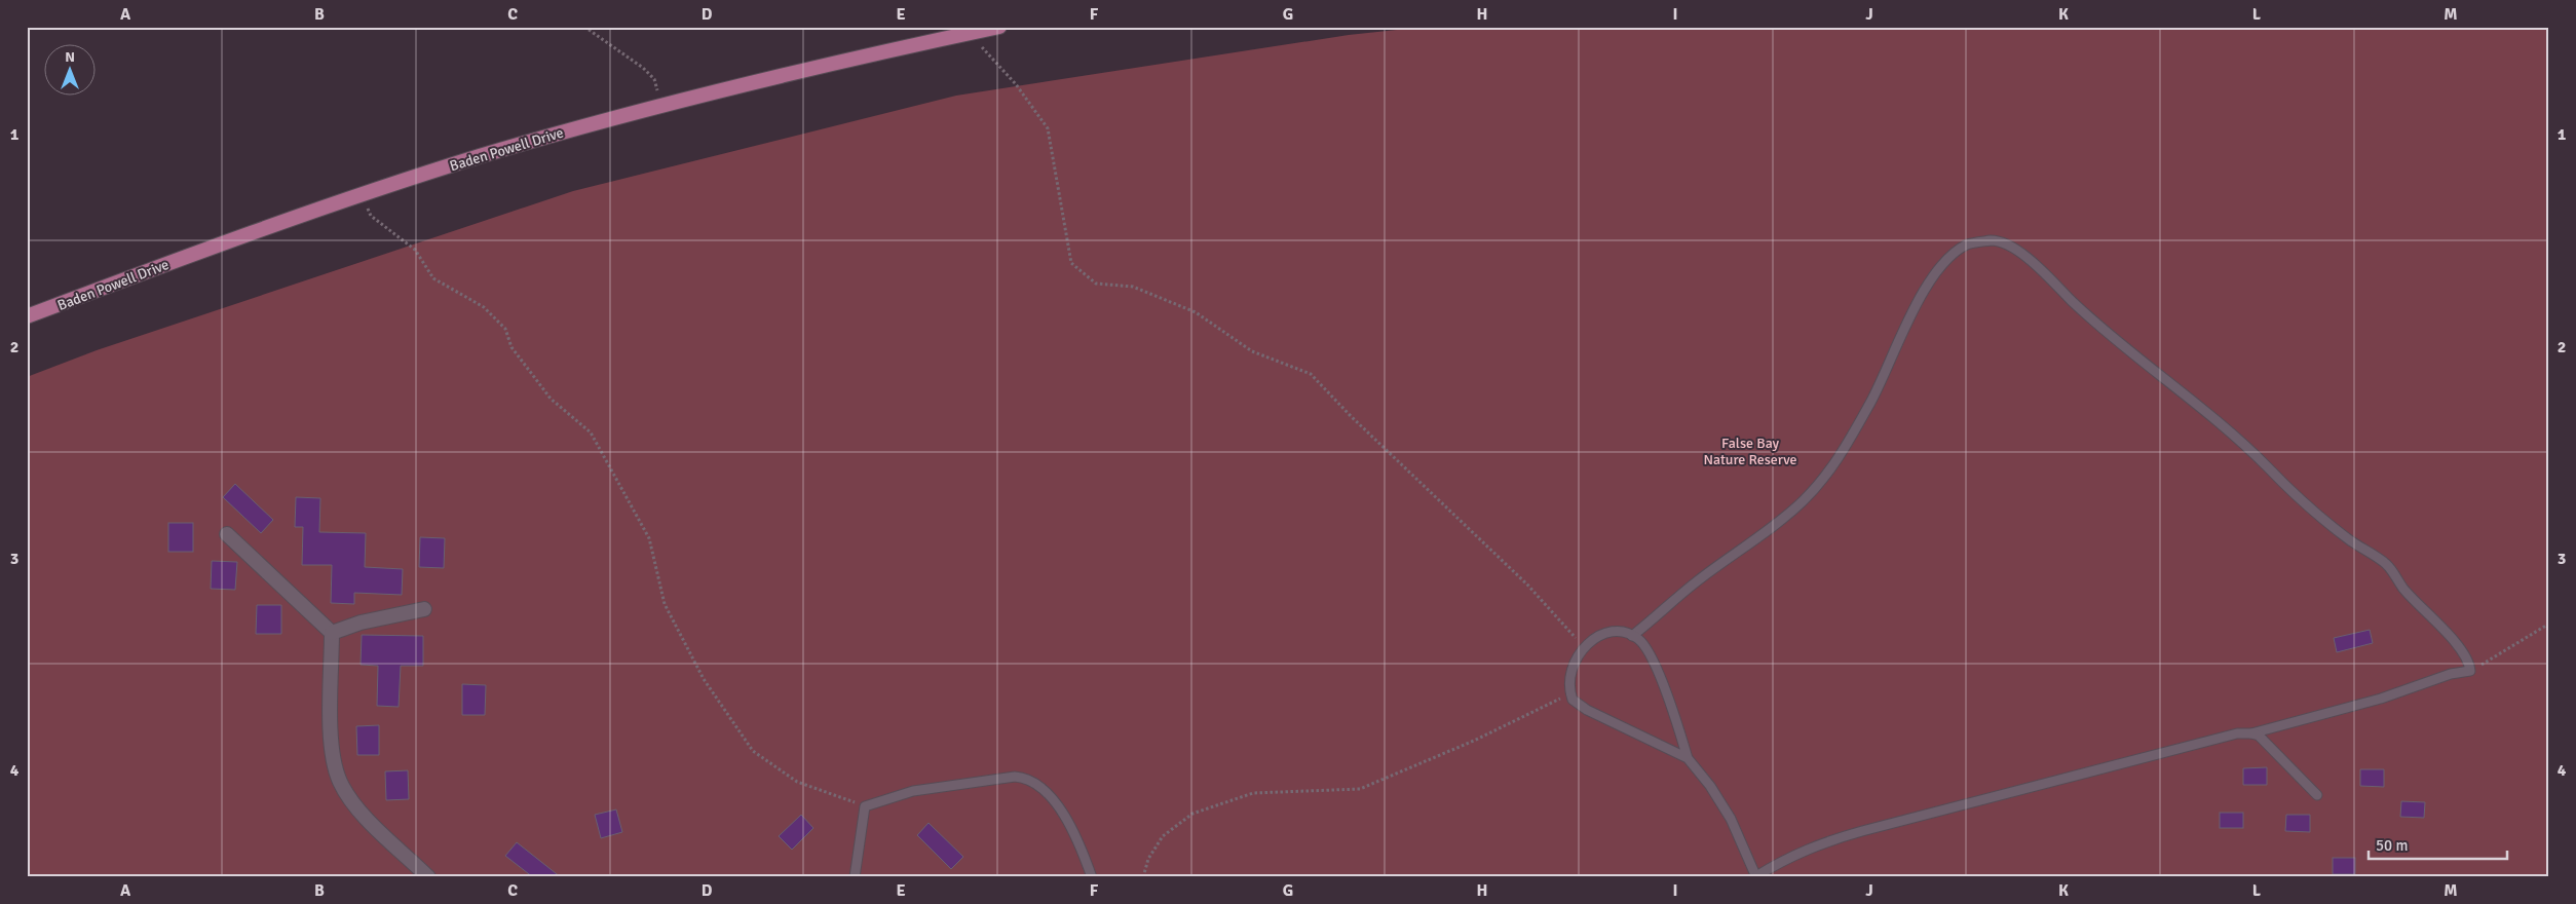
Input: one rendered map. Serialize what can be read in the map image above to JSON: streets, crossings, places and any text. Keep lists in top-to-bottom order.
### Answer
{
  "streets": {
    "main road": ["Baden Powell Drive"]
  },
  "parks": ["False Bay Nature Reserve"],
  "scale_bar": "50 m",
  "north": "top",
  "grid": {
    "columns": [
      "A",
      "B",
      "C",
      "D",
      "E",
      "F",
      "G",
      "H",
      "I",
      "J",
      "K",
      "L",
      "M"
    ],
    "rows": [
      "1",
      "2",
      "3",
      "4"
    ]
  }
}
